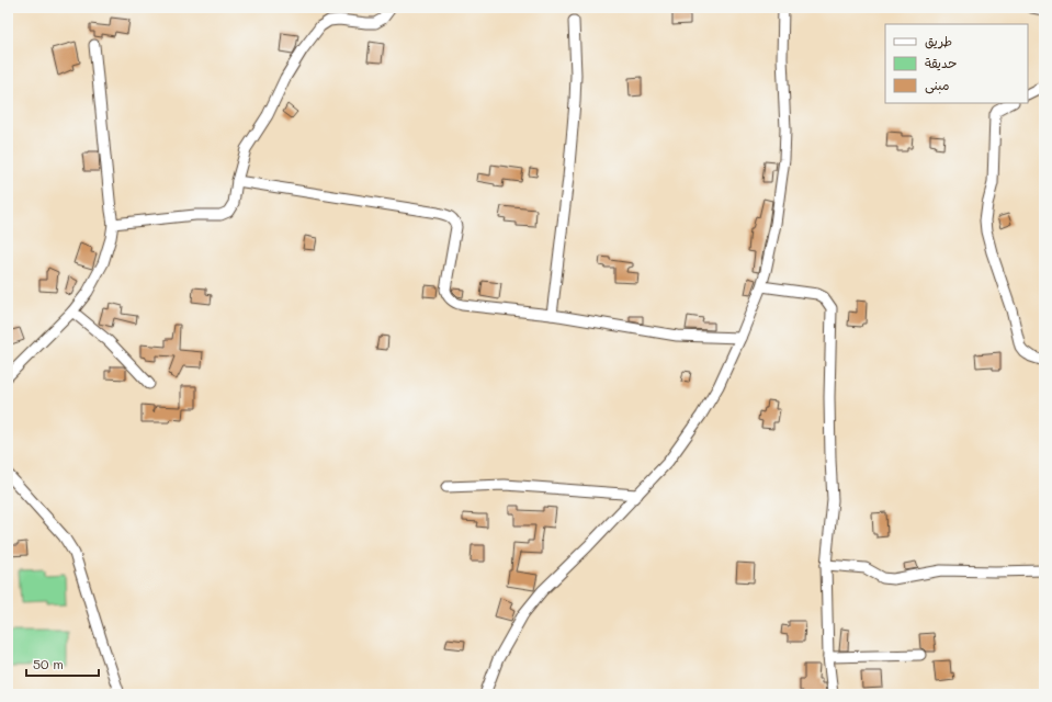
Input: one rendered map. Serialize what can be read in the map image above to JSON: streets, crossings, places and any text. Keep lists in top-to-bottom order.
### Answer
{
  "legend": ["طريق", "حديقة", "مبنى"],
  "scale_bar": "50 m"
}
